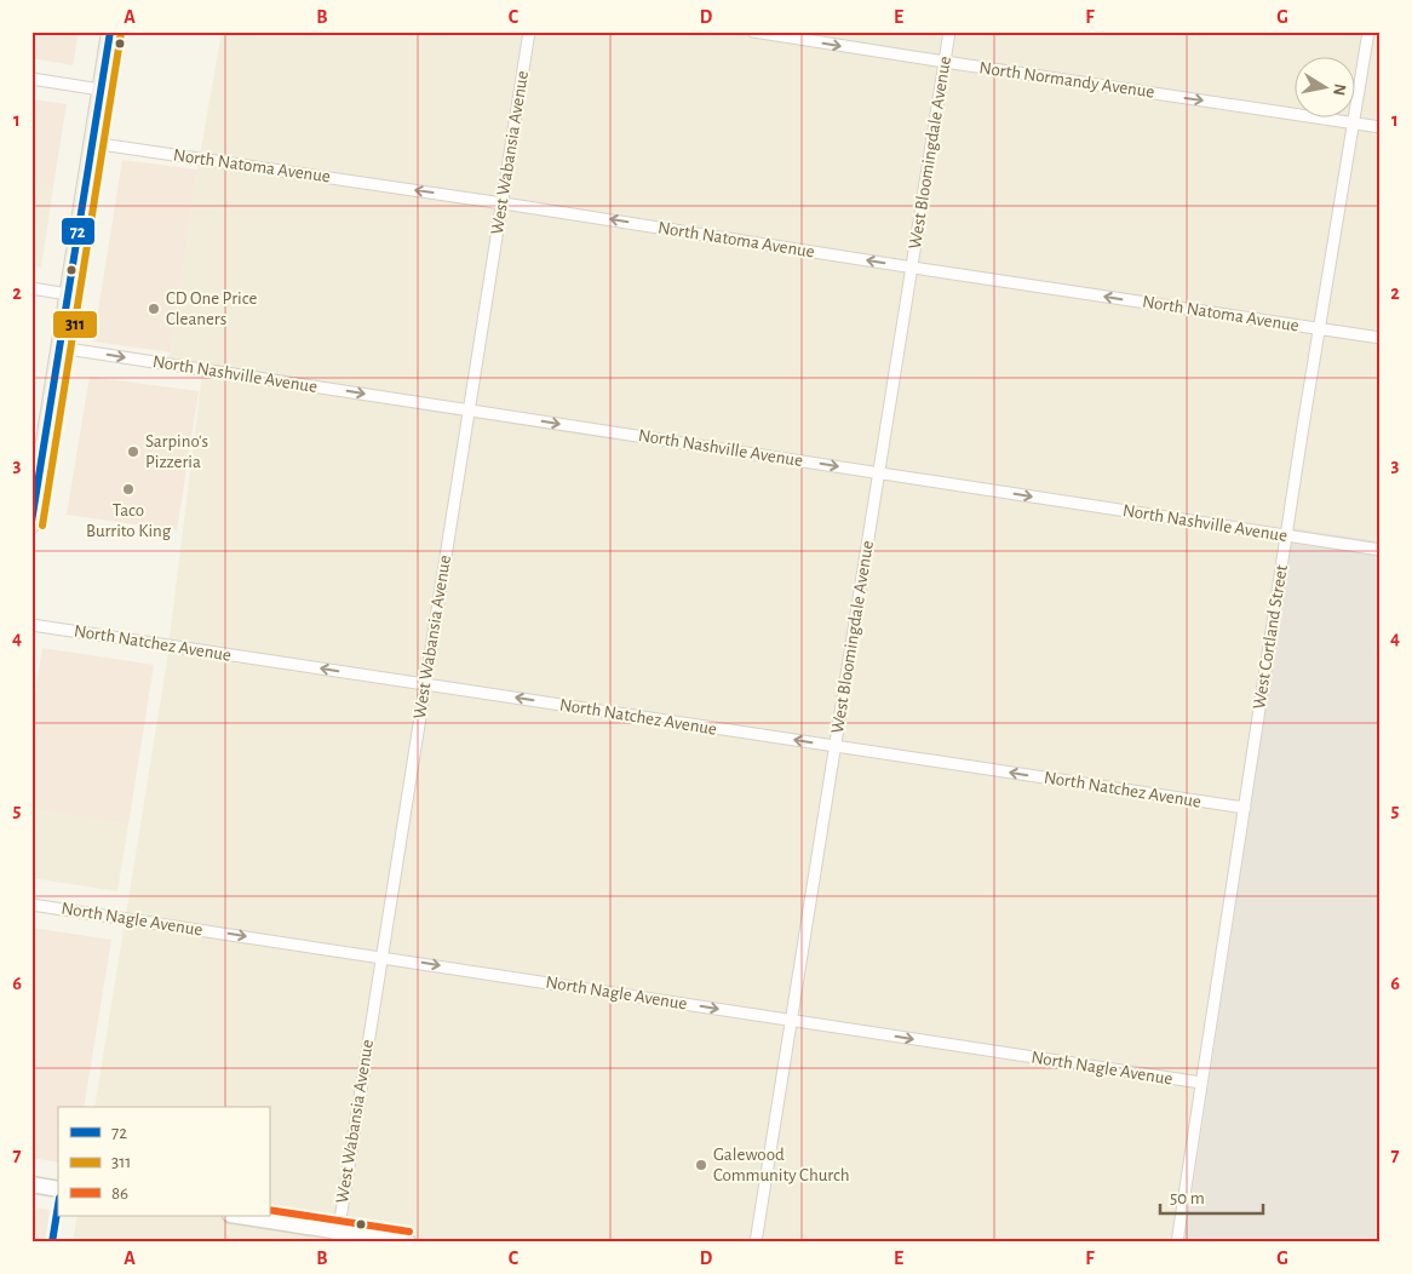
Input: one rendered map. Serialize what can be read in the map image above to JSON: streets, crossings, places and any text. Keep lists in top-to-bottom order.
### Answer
{
  "streets": {
    "street": [
      "North Normandy Avenue",
      "West Wabansia Avenue",
      "West Bloomingdale Avenue",
      "North Natoma Avenue",
      "North Nashville Avenue",
      "West Cortland Street",
      "North Natchez Avenue",
      "North Nagle Avenue"
    ]
  },
  "crossings": [
    ["North Normandy Avenue", "West Bloomingdale Avenue"],
    ["North Normandy Avenue", "West Cortland Street"],
    ["West Wabansia Avenue", "North Natoma Avenue"],
    ["West Wabansia Avenue", "North Nashville Avenue"],
    ["West Wabansia Avenue", "North Natchez Avenue"],
    ["West Wabansia Avenue", "North Nagle Avenue"],
    ["West Bloomingdale Avenue", "North Natoma Avenue"],
    ["West Bloomingdale Avenue", "North Nashville Avenue"],
    ["West Bloomingdale Avenue", "North Natchez Avenue"],
    ["West Bloomingdale Avenue", "North Nagle Avenue"],
    ["North Natoma Avenue", "West Cortland Street"],
    ["North Nashville Avenue", "West Cortland Street"],
    ["West Cortland Street", "North Natchez Avenue"],
    ["West Cortland Street", "North Nagle Avenue"]
  ],
  "one_way": [
    "North Normandy Avenue",
    "North Natoma Avenue",
    "North Nashville Avenue",
    "North Natchez Avenue",
    "North Nagle Avenue"
  ],
  "places": [
    "CD One Price Cleaners",
    "Sarpino's Pizzeria",
    "Taco Burrito King",
    "Galewood Community Church"
  ],
  "lines": ["transit line 72", "transit line 311", "transit line 86"],
  "legend": ["72", "311", "86"],
  "scale_bar": "50 m",
  "north": "right",
  "grid": {
    "columns": [
      "A",
      "B",
      "C",
      "D",
      "E",
      "F",
      "G"
    ],
    "rows": [
      "1",
      "2",
      "3",
      "4",
      "5",
      "6",
      "7"
    ]
  }
}
